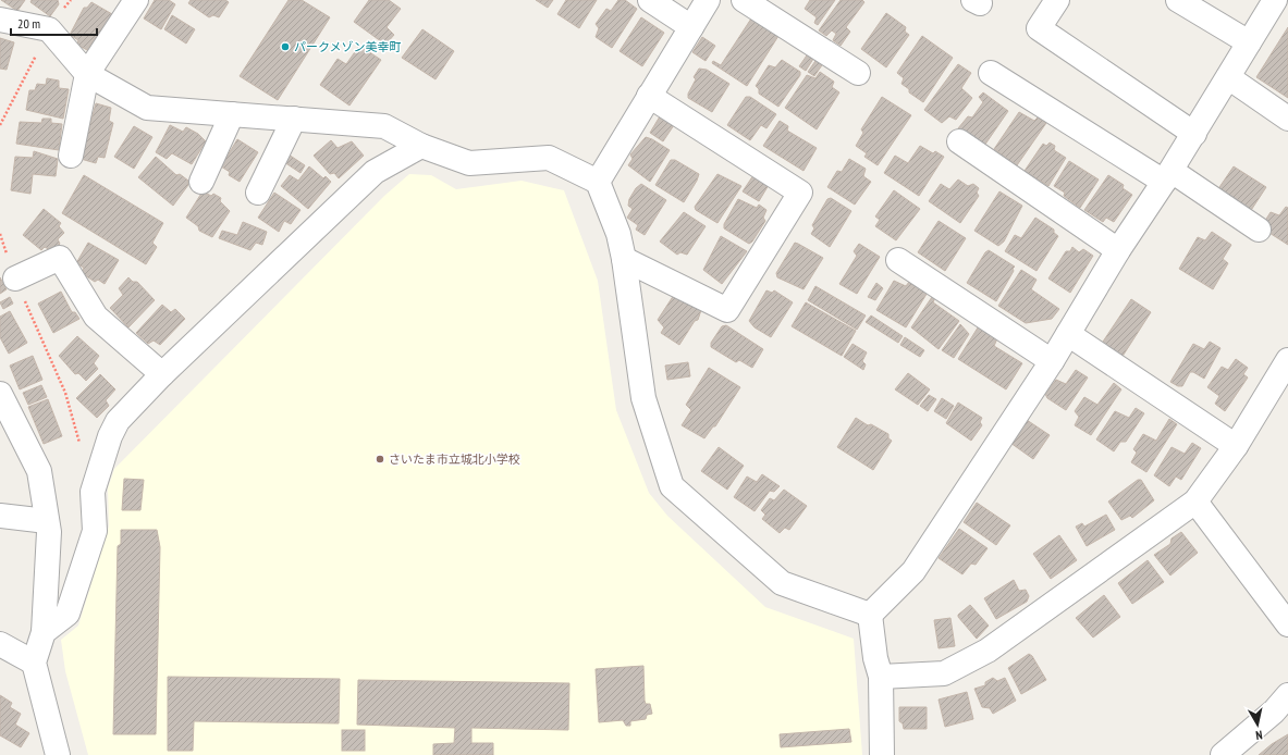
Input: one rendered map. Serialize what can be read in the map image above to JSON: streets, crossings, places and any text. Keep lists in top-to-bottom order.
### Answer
{
  "places": ["パークメゾン美幸町", "さいたま市立城北小学校"],
  "scale_bar": "20 m",
  "north": "bottom"
}
